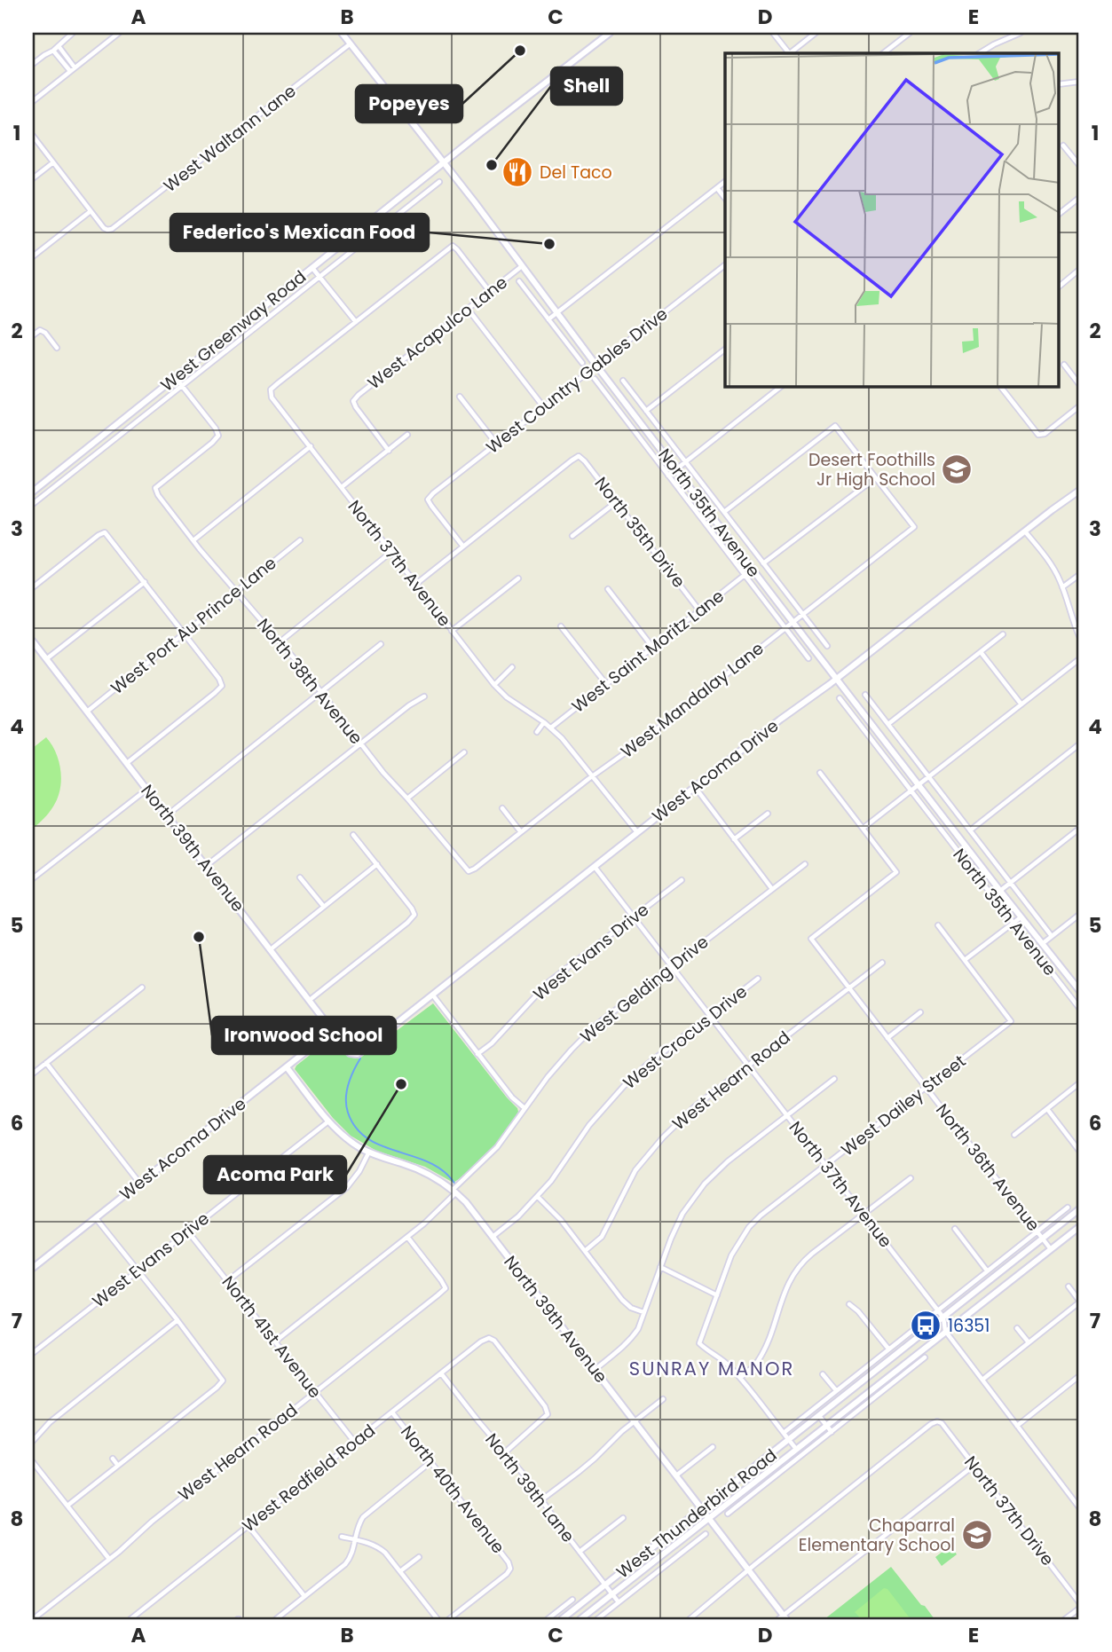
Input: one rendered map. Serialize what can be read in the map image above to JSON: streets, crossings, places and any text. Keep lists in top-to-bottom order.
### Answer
{
  "streets": {
    "main road": [
      "West Greenway Road",
      "North 35th Avenue",
      "West Acoma Drive",
      "North 39th Avenue",
      "West Thunderbird Road"
    ],
    "street": [
      "West Waltann Lane",
      "West Acapulco Lane",
      "West Country Gables Drive",
      "North 35th Drive",
      "North 37th Avenue",
      "West Port Au Prince Lane",
      "West Saint Moritz Lane",
      "North 38th Avenue",
      "West Mandalay Lane",
      "West Evans Drive",
      "West Gelding Drive",
      "West Crocus Drive",
      "West Hearn Road",
      "West Dailey Street",
      "North 36th Avenue",
      "North 41st Avenue",
      "West Redfield Road",
      "North 39th Lane",
      "North 40th Avenue",
      "North 37th Drive"
    ]
  },
  "crossings": [
    ["West Waltann Lane", "North 35th Avenue"],
    ["West Greenway Road", "North 35th Avenue"],
    ["West Greenway Road", "North 38th Avenue"],
    ["West Acapulco Lane", "North 35th Avenue"],
    ["West Country Gables Drive", "North 35th Avenue"],
    ["West Country Gables Drive", "North 35th Drive"],
    ["North 35th Avenue", "West Saint Moritz Lane"],
    ["North 35th Avenue", "West Mandalay Lane"],
    ["North 35th Avenue", "West Acoma Drive"],
    ["North 35th Drive", "West Saint Moritz Lane"],
    ["North 37th Avenue", "West Saint Moritz Lane"],
    ["North 37th Avenue", "West Mandalay Lane"],
    ["North 37th Avenue", "West Acoma Drive"],
    ["North 37th Avenue", "West Evans Drive"],
    ["North 37th Avenue", "West Gelding Drive"],
    ["North 37th Avenue", "West Crocus Drive"],
    ["North 37th Avenue", "West Hearn Road"],
    ["North 37th Avenue", "West Dailey Street"],
    ["North 37th Avenue", "West Thunderbird Road"],
    ["West Port Au Prince Lane", "North 38th Avenue"],
    ["West Port Au Prince Lane", "North 39th Avenue"],
    ["North 38th Avenue", "West Mandalay Lane"],
    ["West Acoma Drive", "North 39th Avenue"],
    ["North 39th Avenue", "West Evans Drive"],
    ["North 39th Avenue", "West Gelding Drive"],
    ["North 39th Avenue", "West Crocus Drive"],
    ["North 39th Avenue", "North 37th Drive"],
    ["North 39th Avenue", "West Thunderbird Road"],
    ["West Evans Drive", "North 41st Avenue"],
    ["West Gelding Drive", "West Hearn Road"],
    ["West Gelding Drive", "North 41st Avenue"],
    ["West Hearn Road", "North 36th Avenue"],
    ["West Hearn Road", "North 41st Avenue"],
    ["West Dailey Street", "North 36th Avenue"],
    ["North 36th Avenue", "West Thunderbird Road"],
    ["North 41st Avenue", "West Redfield Road"],
    ["West Redfield Road", "North 39th Lane"],
    ["West Redfield Road", "North 40th Avenue"],
    ["North 39th Lane", "West Thunderbird Road"]
  ],
  "districts": ["SUNRAY MANOR"],
  "places": {
    "other": [
      "Popeyes",
      "Shell",
      "Federico's Mexican Food",
      "Ironwood School",
      "Acoma Park"
    ],
    "restaurant": ["Del Taco"],
    "school or university": ["Desert Foothills Jr High School", "Chaparral Elementary School"],
    "bus stop": ["16351"]
  },
  "grid": {
    "columns": [
      "A",
      "B",
      "C",
      "D",
      "E"
    ],
    "rows": [
      "1",
      "2",
      "3",
      "4",
      "5",
      "6",
      "7",
      "8"
    ]
  }
}
